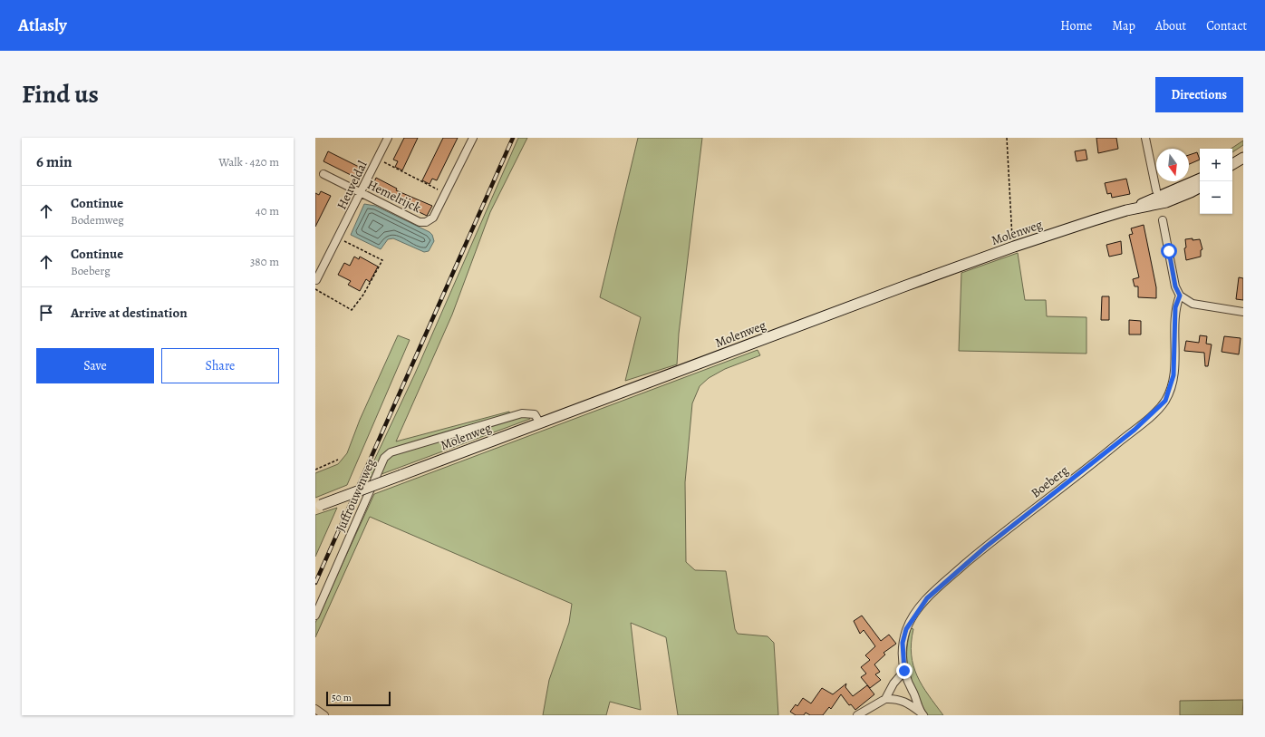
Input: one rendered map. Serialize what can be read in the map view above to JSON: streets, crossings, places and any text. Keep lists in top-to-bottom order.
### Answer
{
  "streets": {
    "main road": ["Molenweg"],
    "street": [
      "Heuveldal",
      "Hemelrijck",
      "Boeberg",
      "Juffrouwenweg"
    ]
  },
  "crossings": [
    ["Heuveldal", "Hemelrijck"],
    ["Molenweg", "Juffrouwenweg"]
  ],
  "scale_bar": "50 m",
  "north": "bottom",
  "page": {
    "header": "Atlasly",
    "nav": [
      "Home",
      "Map",
      "About",
      "Contact"
    ],
    "title": "Find us",
    "buttons": [
      "Directions",
      ["Save", "Share"]
    ],
    "heading": ["6 min", "Walk · 420 m"],
    "map_buttons": ["+", "−"],
    "list": [
      ["Continue", "Bodemweg", "40 m"],
      ["Continue", "Boeberg", "380 m"],
      "Arrive at destination"
    ],
    "scale": "50 m"
  }
}
